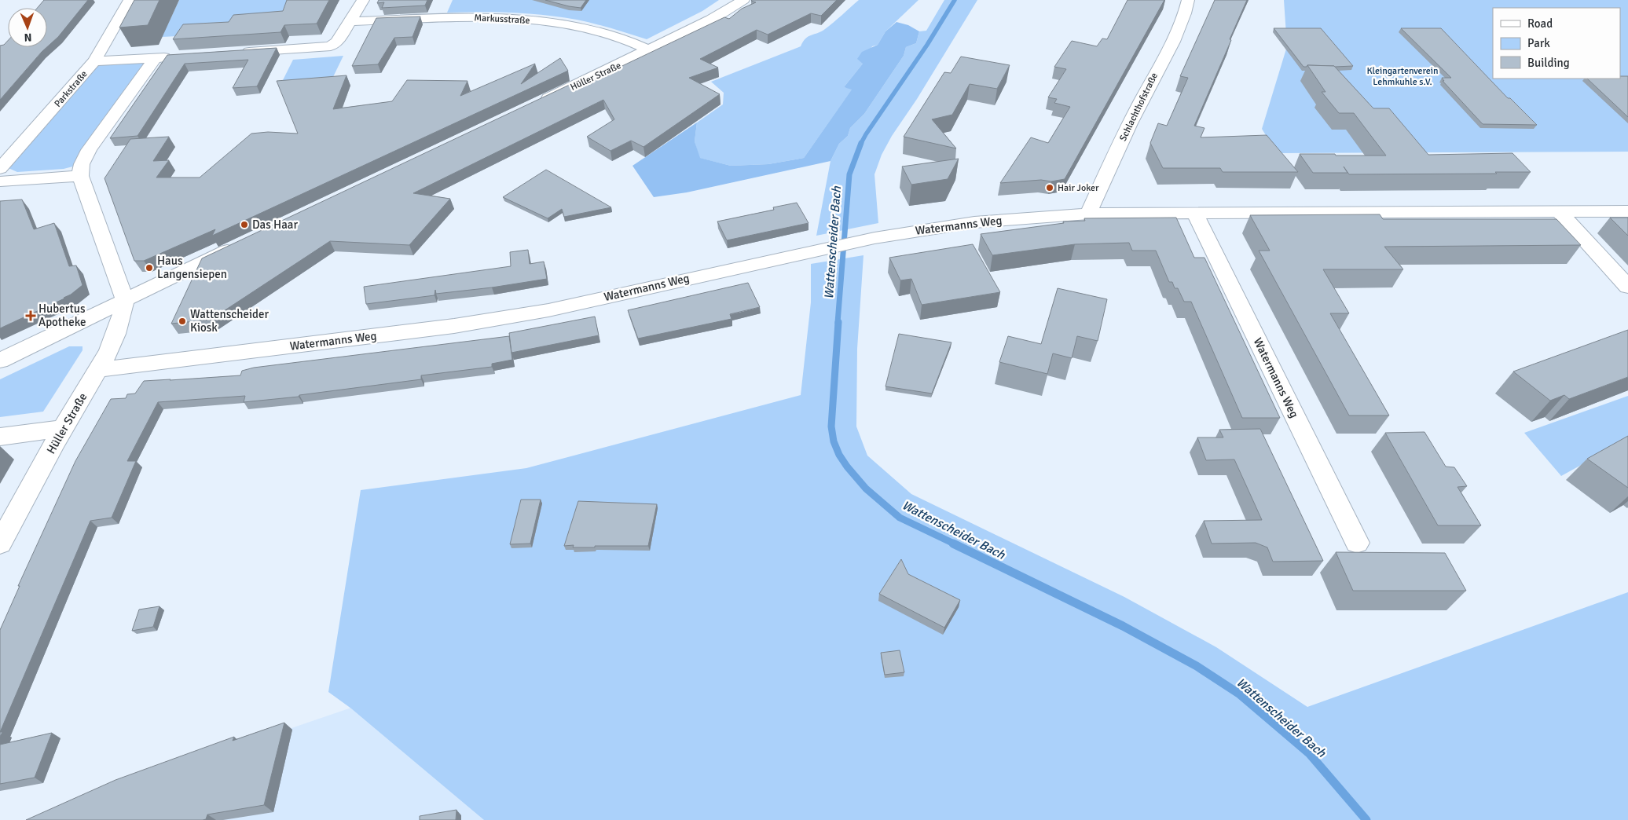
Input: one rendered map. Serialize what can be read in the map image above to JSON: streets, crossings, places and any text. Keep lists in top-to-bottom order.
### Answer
{
  "streets": {
    "street": [
      "Markusstraße",
      "Hüller Straße",
      "Parkstraße",
      "Schlachthofstraße",
      "Watermanns Weg"
    ]
  },
  "crossings": [
    ["Markusstraße", "Hüller Straße"],
    ["Hüller Straße", "Watermanns Weg"],
    ["Schlachthofstraße", "Watermanns Weg"]
  ],
  "water": ["Wattenscheider Bach"],
  "parks": ["Kleingartenverein Lehmkuhle s.V."],
  "places": {
    "other": [
      "Hair Joker",
      "Das Haar",
      "Haus Langensiepen",
      "Wattenscheider Kiosk"
    ],
    "health": ["Hubertus Apotheke"]
  },
  "legend": ["Road", "Park", "Building"],
  "north": "bottom"
}
